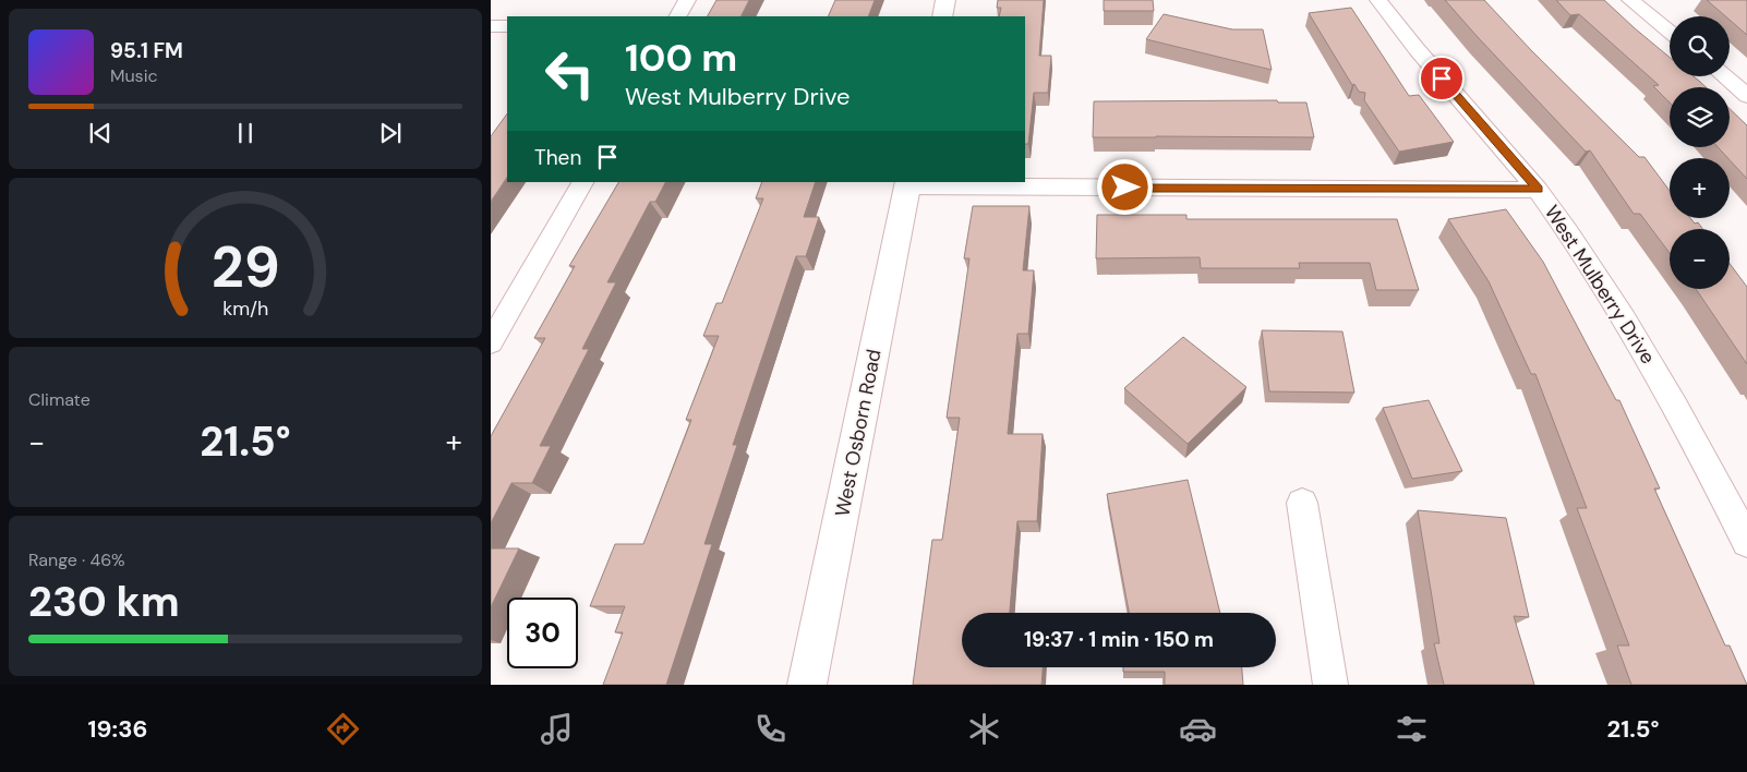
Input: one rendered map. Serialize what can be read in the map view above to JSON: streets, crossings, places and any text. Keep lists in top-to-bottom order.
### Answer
{
  "streets": {
    "street": ["West Mulberry Drive", "West Osborn Road"]
  },
  "page": {
    "map_buttons": ["+", "−"],
    "turn": ["100 m", "West Mulberry Drive"],
    "song": ["95.1 FM", "Music"],
    "then": "Then",
    "tile": [
      "Climate",
      ["Range · 46%", "230 km"]
    ],
    "heat": ["−", "21.5°", "+"],
    "limit": "30",
    "trip": "19:37 · 1 min · 150 m",
    "tabs": ["19:36", "21.5°"],
    "gauge": ["29", "km/h"]
  }
}
